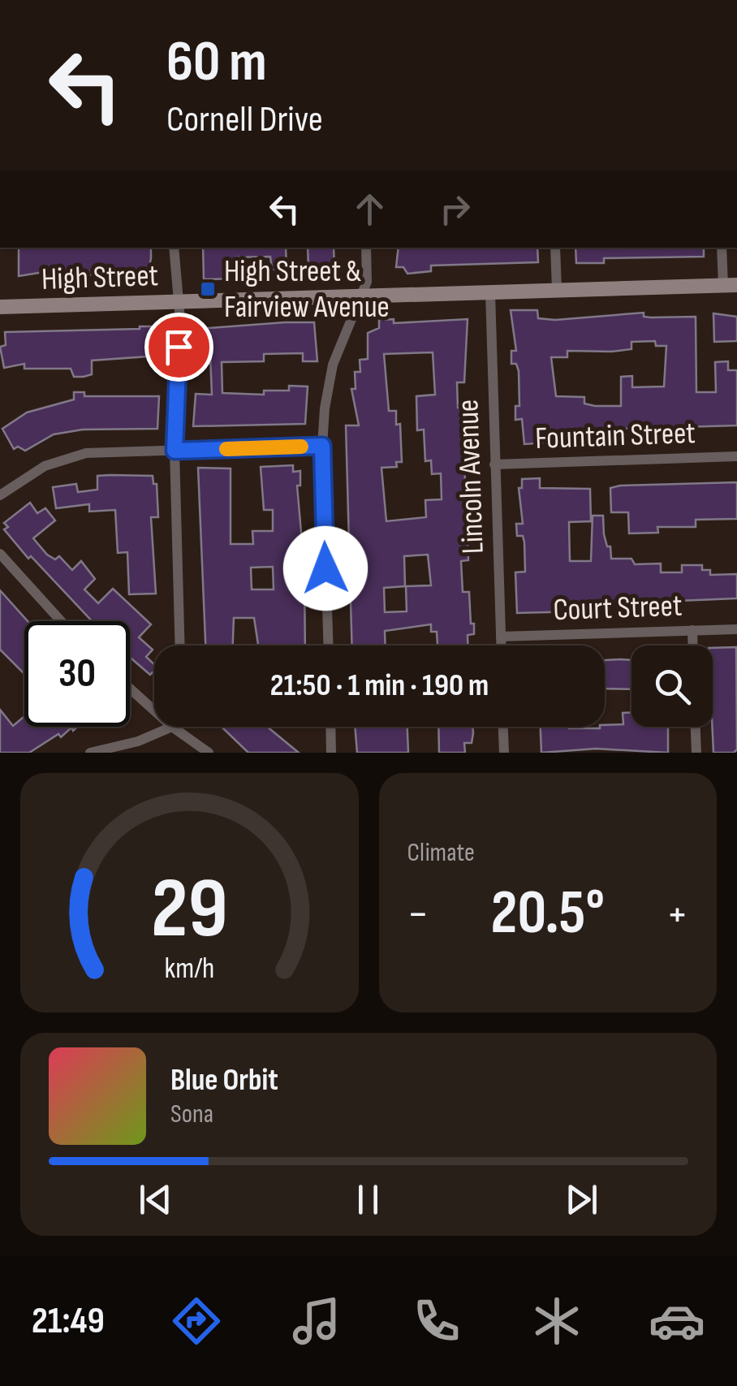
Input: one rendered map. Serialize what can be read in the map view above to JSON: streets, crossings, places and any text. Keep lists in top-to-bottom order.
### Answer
{
  "streets": {
    "main road": ["High Street"],
    "street": ["Fountain Street", "Lincoln Avenue", "Court Street"]
  },
  "crossings": [
    ["High Street", "Lincoln Avenue"],
    ["Fountain Street", "Lincoln Avenue"],
    ["Lincoln Avenue", "Court Street"]
  ],
  "places": {
    "transit": ["High Street & Fairview Avenue"]
  },
  "page": {
    "turn": ["60 m", "Cornell Drive"],
    "limit": "30",
    "trip": "21:50 · 1 min · 190 m",
    "tile": "Climate",
    "heat": ["−", "20.5°", "+"],
    "song": ["Blue Orbit", "Sona"],
    "tabs": "21:49",
    "gauge": ["29", "km/h"]
  }
}
